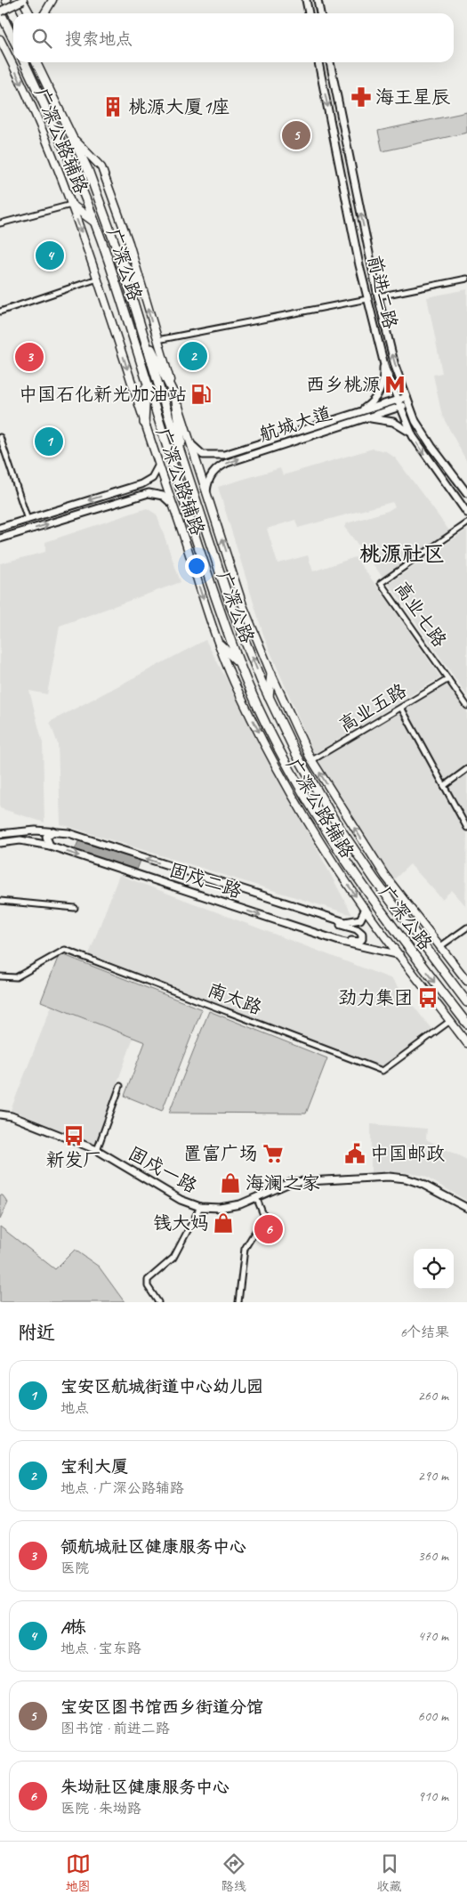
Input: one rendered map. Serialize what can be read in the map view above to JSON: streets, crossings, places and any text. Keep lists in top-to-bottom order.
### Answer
{
  "streets": {
    "highway": ["广深公路"],
    "main road": [
      "广深公路辅路",
      "前进二路",
      "航城大道",
      "固戍二路",
      "固戍一路"
    ],
    "street": ["高业七路", "高业五路", "南太路"]
  },
  "crossings": [
    ["广深公路辅路", "广深公路"],
    ["广深公路辅路", "航城大道"],
    ["广深公路辅路", "高业五路"],
    ["广深公路辅路", "固戍二路"],
    ["广深公路辅路", "南太路"],
    ["前进二路", "航城大道"],
    ["高业七路", "高业五路"]
  ],
  "districts": ["桃源社区"],
  "places": {
    "pharmacy": ["海王星辰"],
    "building": ["桃源大厦1座"],
    "metro station": ["西乡桃源"],
    "fuel station": ["中国石化新光加油站"],
    "bus stop": ["劲力集团", "新发厂"],
    "supermarket": ["置富广场"],
    "public building": ["中国邮政"],
    "shop": ["海澜之家", "钱大妈"]
  },
  "page": {
    "search": "搜索地点",
    "pins": [
      "5",
      "4",
      "2",
      "3",
      "1",
      "6"
    ],
    "heading": ["附近", "6个结果"],
    "list": [
      {
        "mark": "1",
        "name": "宝安区航城街道中心幼儿园",
        "note": "地点",
        "value": "260 m"
      },
      {
        "mark": "2",
        "name": "宝利大厦",
        "note": "地点 · 广深公路辅路",
        "value": "290 m"
      },
      {
        "mark": "3",
        "name": "领航城社区健康服务中心",
        "note": "医院",
        "value": "360 m"
      },
      {
        "mark": "4",
        "name": "A栋",
        "note": "地点 · 宝东路",
        "value": "470 m"
      },
      {
        "mark": "5",
        "name": "宝安区图书馆西乡街道分馆",
        "note": "图书馆 · 前进二路",
        "value": "600 m"
      },
      {
        "mark": "6",
        "name": "朱坳社区健康服务中心",
        "note": "医院 · 朱坳路",
        "value": "910 m"
      }
    ],
    "nav": ["地图", "路线", "收藏"]
  }
}
